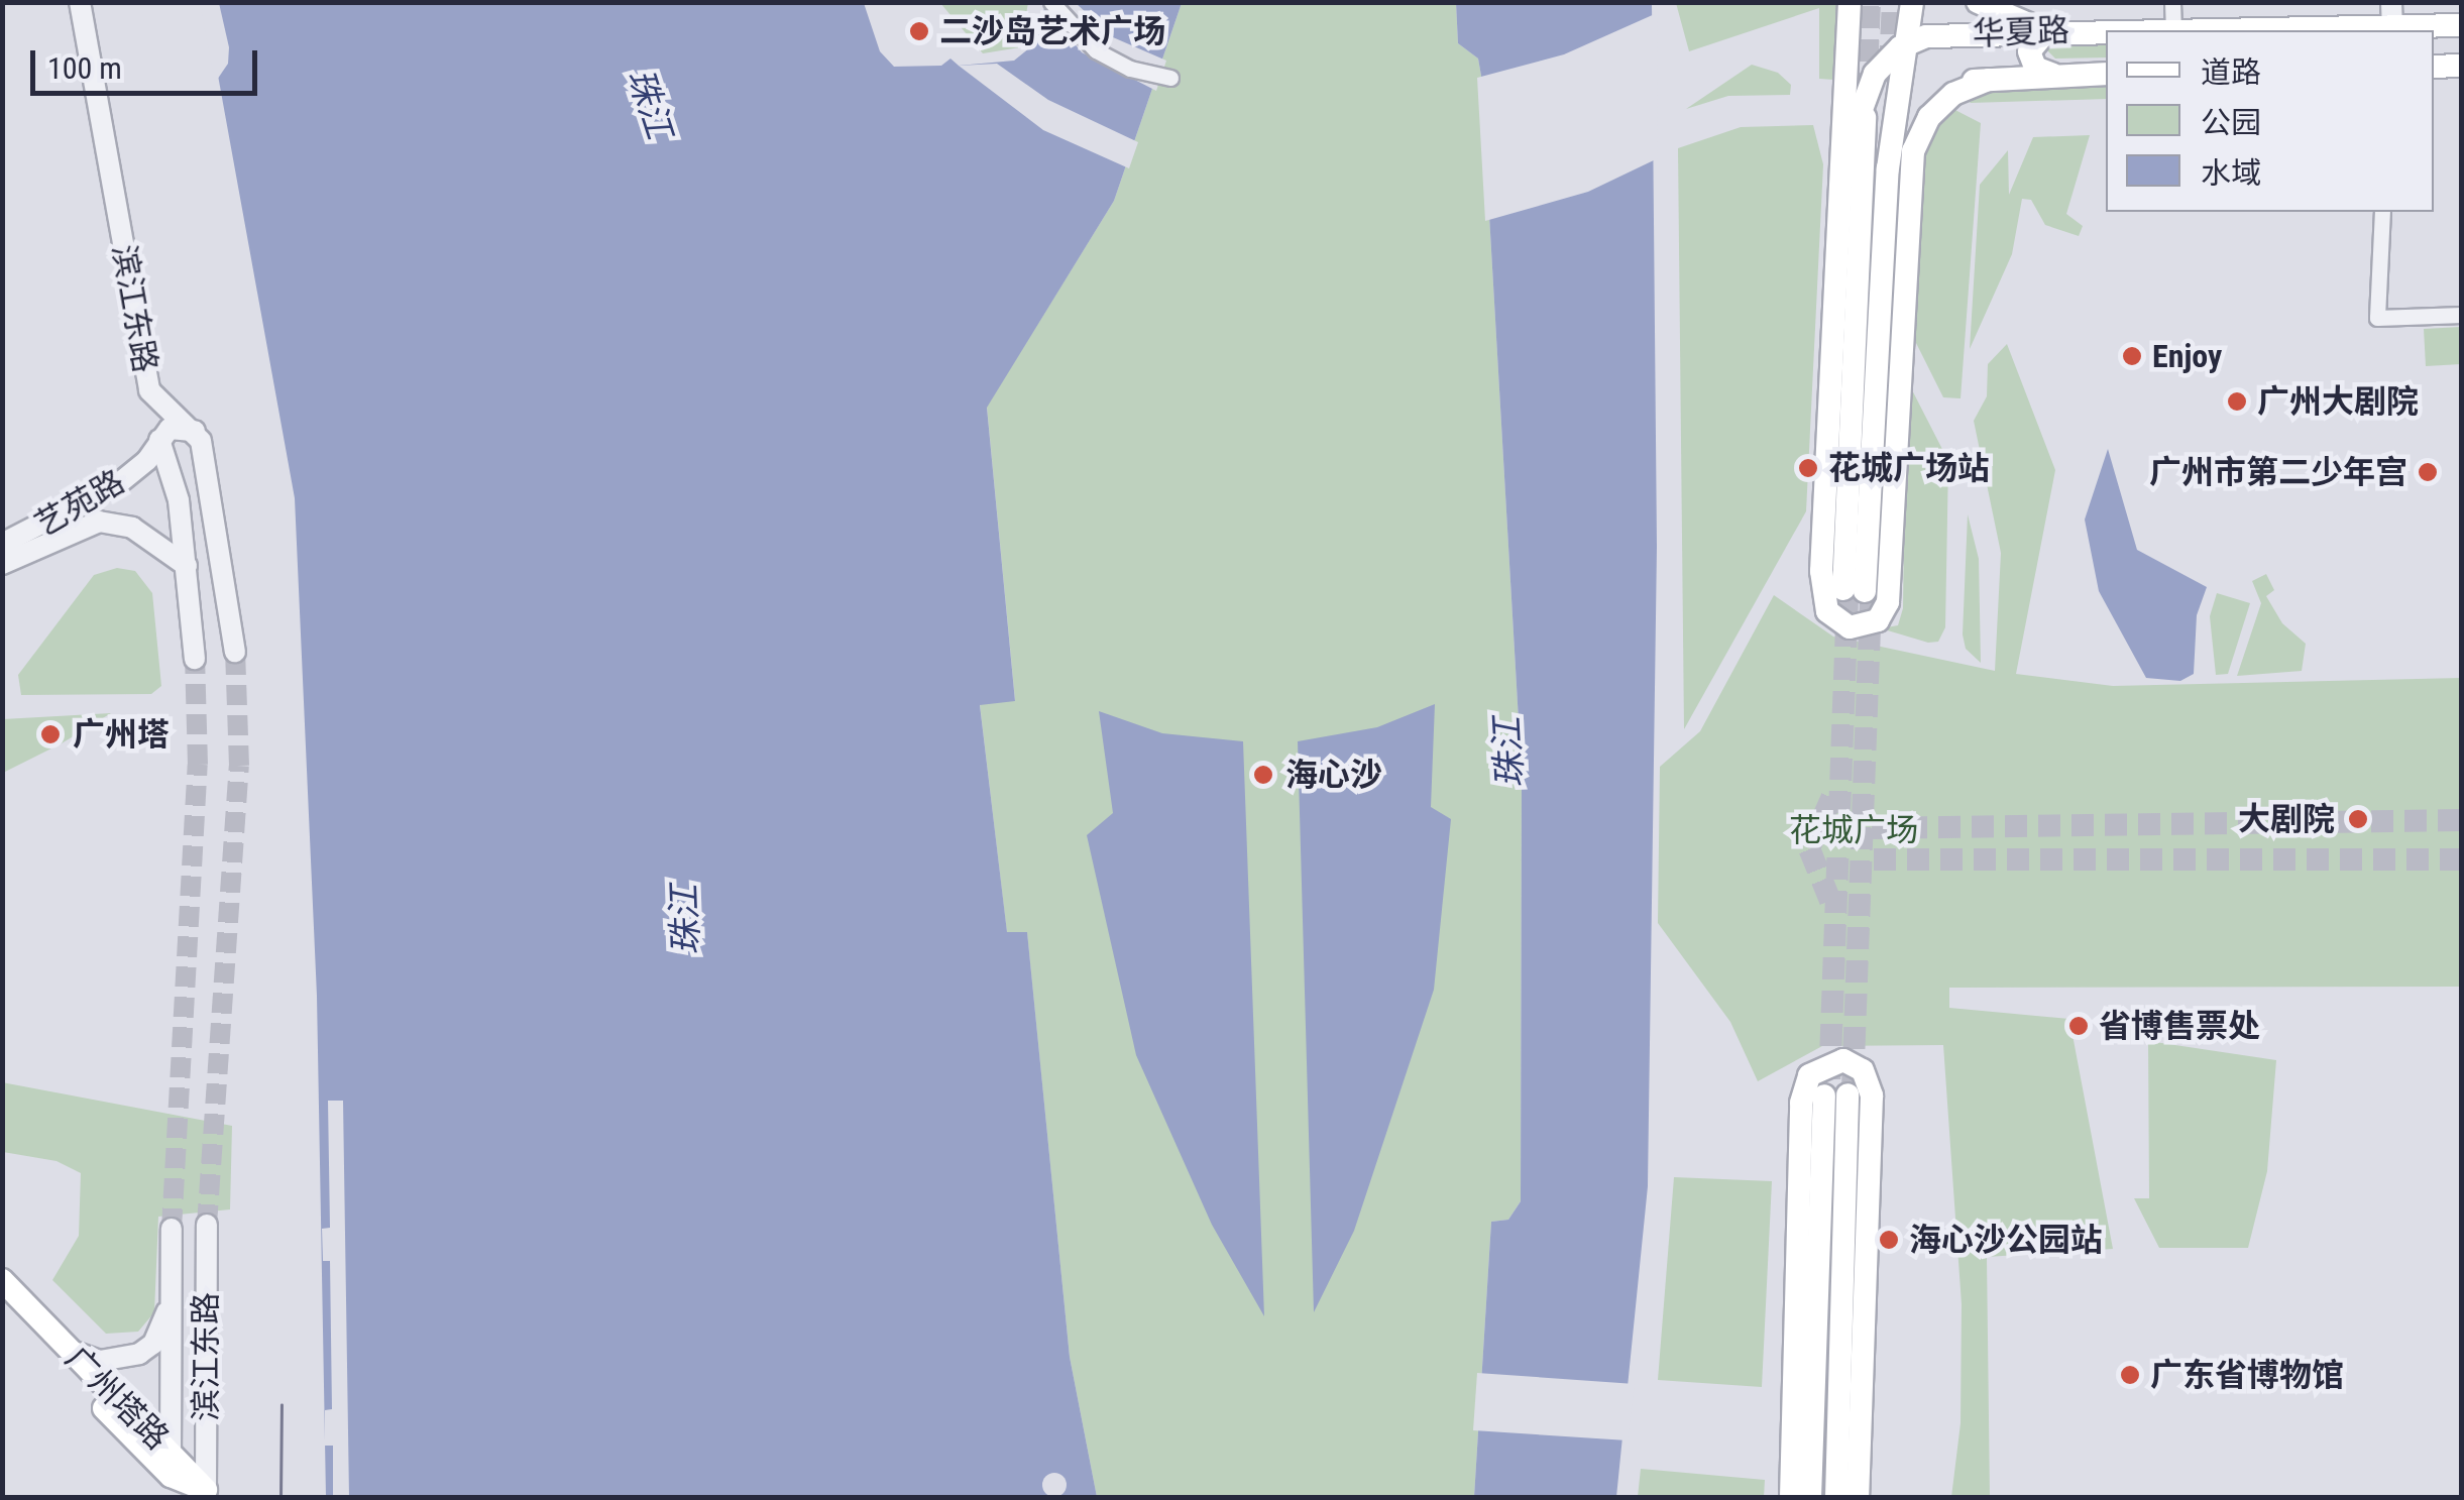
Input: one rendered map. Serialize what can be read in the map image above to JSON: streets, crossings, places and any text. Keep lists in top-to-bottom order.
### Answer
{
  "streets": {
    "main road": ["华夏路", "广州塔路"],
    "street": ["滨江东路", "艺苑路"]
  },
  "crossings": [
    ["滨江东路", "广州塔路"]
  ],
  "water": ["珠江"],
  "parks": ["花城广场"],
  "places": [
    "二沙岛艺术广场",
    "Enjoy",
    "广州大剧院",
    "花城广场站",
    "广州市第二少年宫",
    "广州塔",
    "海心沙",
    "大剧院",
    "省博售票处",
    "海心沙公园站",
    "广东省博物馆"
  ],
  "legend": ["道路", "公园", "水域"],
  "scale_bar": "100 m"
}
